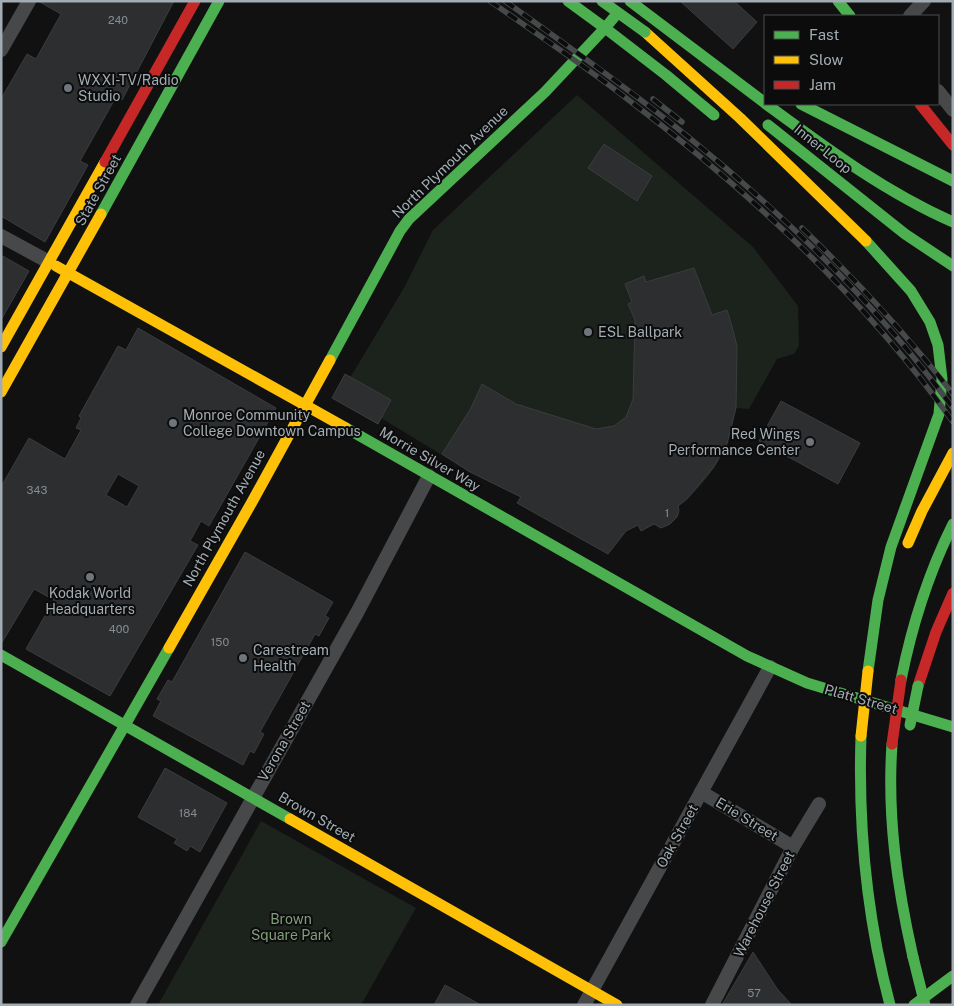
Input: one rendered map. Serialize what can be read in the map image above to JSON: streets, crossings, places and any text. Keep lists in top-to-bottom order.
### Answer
{
  "streets": {
    "main road": [
      "Inner Loop",
      "North Plymouth Avenue",
      "State Street",
      "Morrie Silver Way",
      "Platt Street",
      "Brown Street"
    ],
    "street": [
      "Verona Street",
      "Erie Street",
      "Oak Street",
      "Warehouse Street"
    ]
  },
  "crossings": [
    ["Inner Loop", "North Plymouth Avenue"],
    ["North Plymouth Avenue", "Morrie Silver Way"],
    ["North Plymouth Avenue", "Brown Street"],
    ["State Street", "Morrie Silver Way"],
    ["Morrie Silver Way", "Platt Street"],
    ["Morrie Silver Way", "Verona Street"],
    ["Morrie Silver Way", "Oak Street"],
    ["Platt Street", "Oak Street"],
    ["Verona Street", "Brown Street"],
    ["Brown Street", "Oak Street"],
    ["Erie Street", "Oak Street"],
    ["Erie Street", "Warehouse Street"]
  ],
  "parks": ["Brown Square Park"],
  "places": [
    "WXXI-TV/Radio Studio",
    "ESL Ballpark",
    "Monroe Community College Downtown Campus",
    "Red Wings Performance Center",
    "Kodak World Headquarters",
    "Carestream Health"
  ],
  "house_numbers": [
    "240",
    "343",
    "1",
    "400",
    "150",
    "184",
    "57"
  ],
  "legend": ["Fast", "Slow", "Jam"]
}
